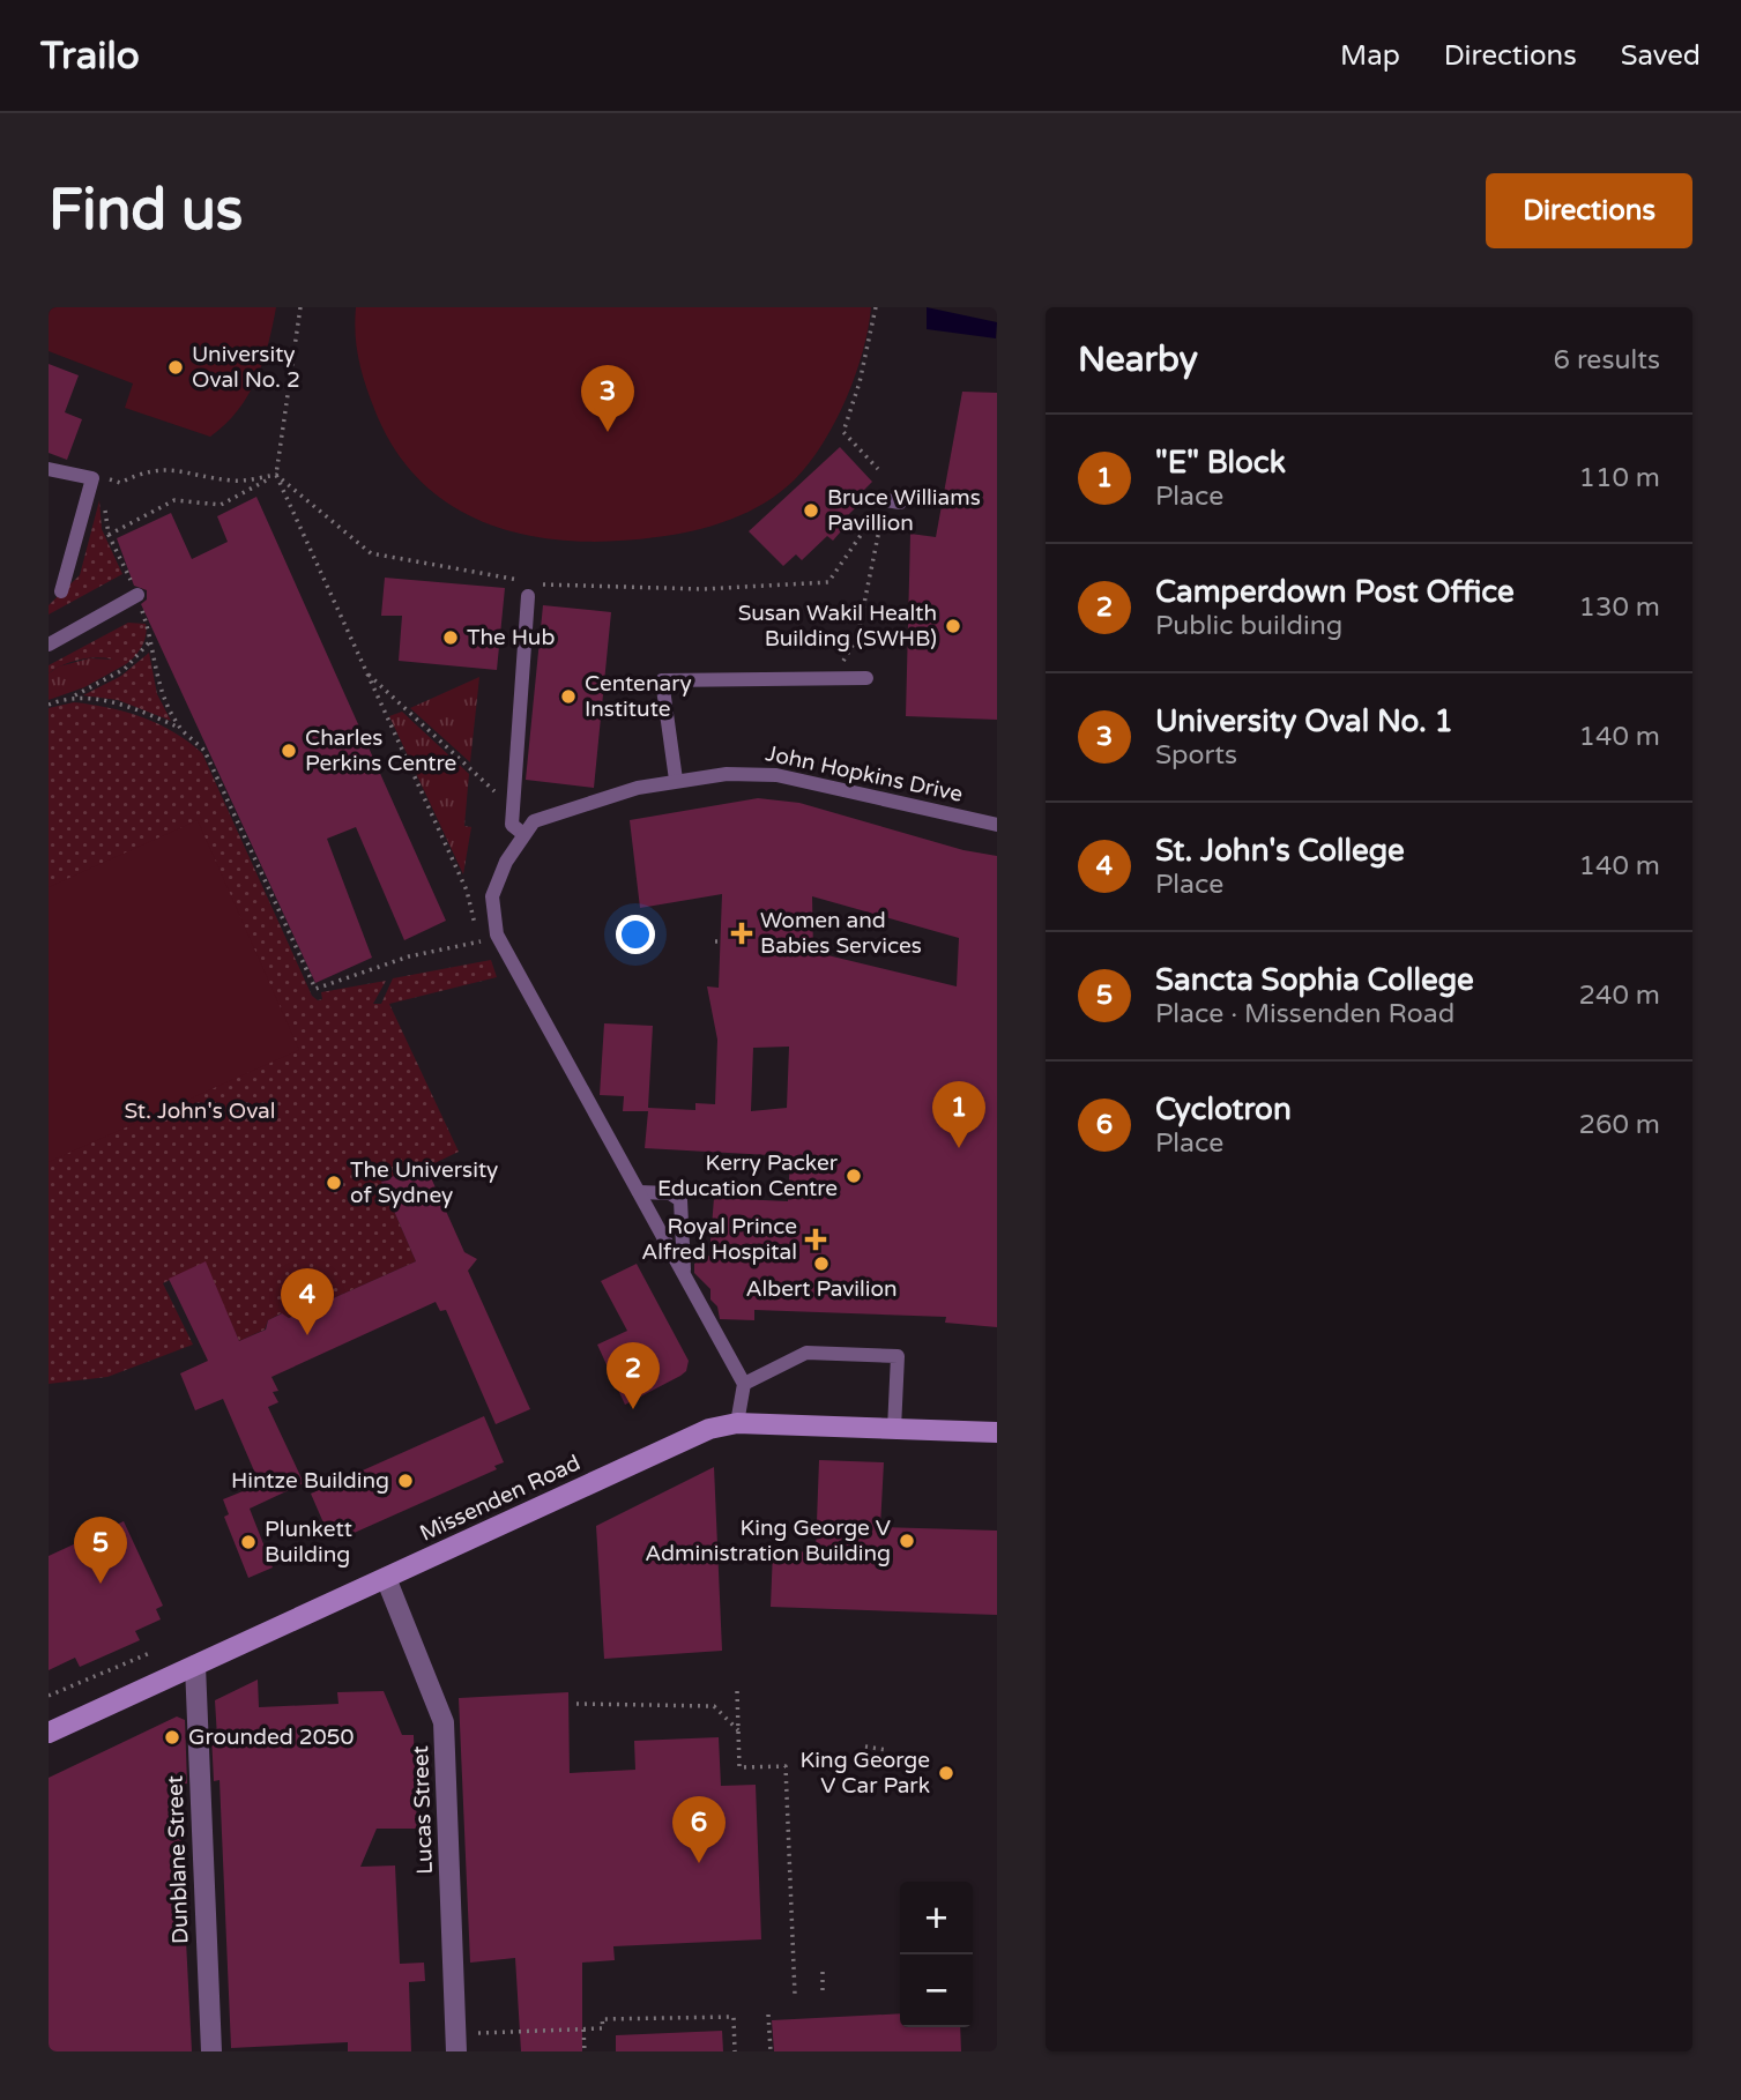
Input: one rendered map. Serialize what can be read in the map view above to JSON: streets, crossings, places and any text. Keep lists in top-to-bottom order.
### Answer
{
  "streets": {
    "street": ["Missenden Road", "Lucas Street", "Dunblane Street"],
    "lane": ["John Hopkins Drive"]
  },
  "crossings": [
    ["Missenden Road", "Lucas Street"],
    ["Missenden Road", "Dunblane Street"]
  ],
  "parks": ["St. John's Oval"],
  "places": {
    "other": [
      "University Oval No. 2",
      "Bruce Williams Pavillion",
      "Susan Wakil Health Building (SWHB)",
      "The Hub",
      "Centenary Institute",
      "Charles Perkins Centre",
      "Kerry Packer Education Centre",
      "The University of Sydney",
      "Albert Pavilion",
      "Hintze Building",
      "King George V Administration Building",
      "Plunkett Building",
      "Grounded 2050",
      "King George V Car Park"
    ],
    "health": ["Women and Babies Services", "Royal Prince Alfred Hospital"]
  },
  "page": {
    "header": "Trailo",
    "nav": ["Map", "Directions", "Saved"],
    "buttons": "Directions",
    "title": "Find us",
    "heading": ["Nearby", "6 results"],
    "pins": [
      "3",
      "1",
      "4",
      "2",
      "5",
      "6"
    ],
    "list": [
      {
        "mark": "1",
        "name": "\"E\" Block",
        "note": "Place",
        "value": "110 m"
      },
      {
        "mark": "2",
        "name": "Camperdown Post Office",
        "note": "Public building",
        "value": "130 m"
      },
      {
        "mark": "3",
        "name": "University Oval No. 1",
        "note": "Sports",
        "value": "140 m"
      },
      {
        "mark": "4",
        "name": "St. John's College",
        "note": "Place",
        "value": "140 m"
      },
      {
        "mark": "5",
        "name": "Sancta Sophia College",
        "note": "Place · Missenden Road",
        "value": "240 m"
      },
      {
        "mark": "6",
        "name": "Cyclotron",
        "note": "Place",
        "value": "260 m"
      }
    ],
    "map_buttons": ["+", "−"]
  }
}
